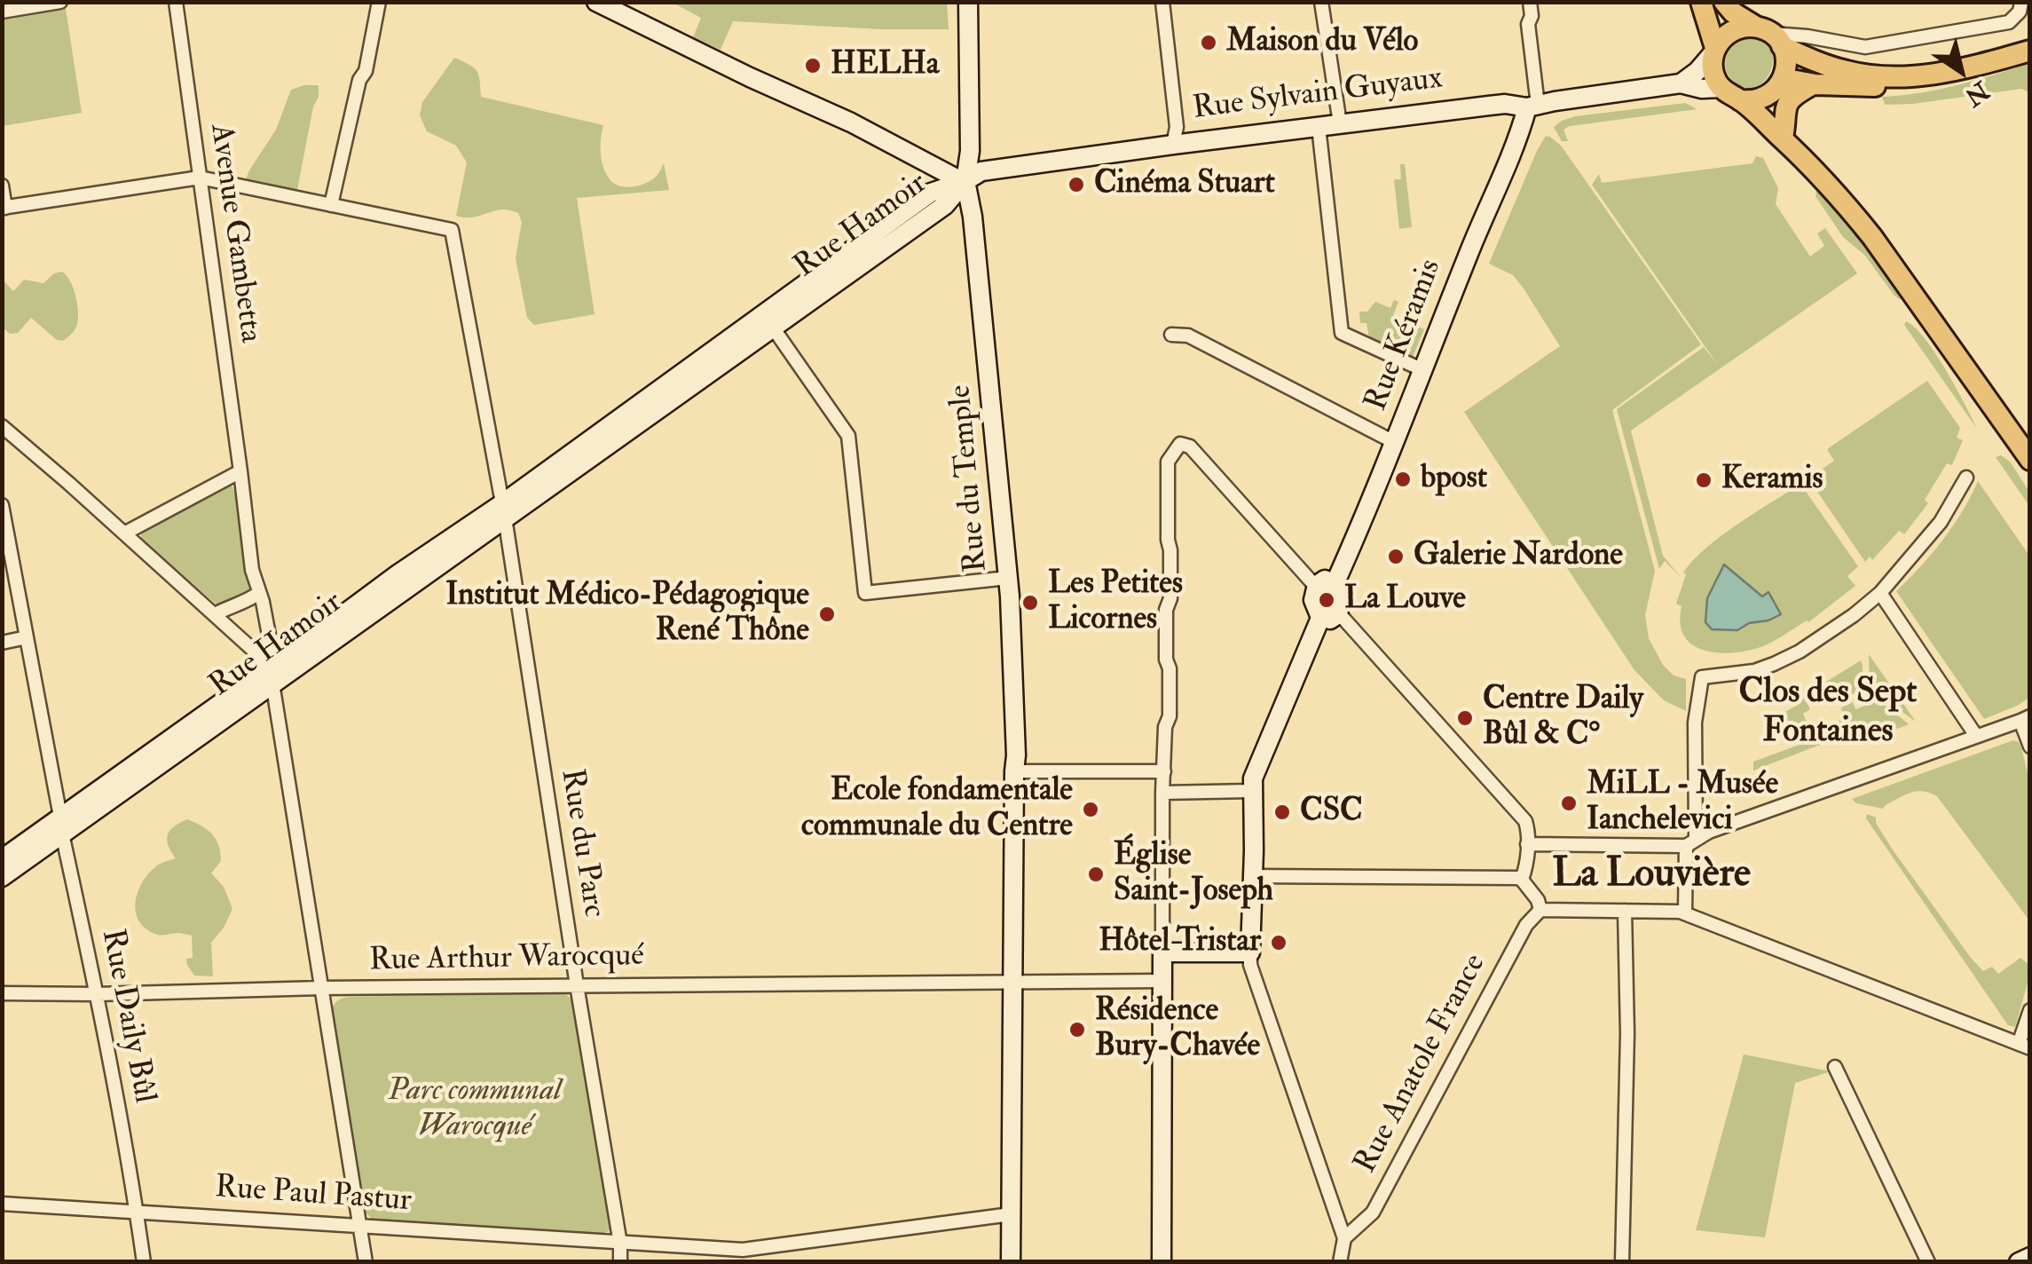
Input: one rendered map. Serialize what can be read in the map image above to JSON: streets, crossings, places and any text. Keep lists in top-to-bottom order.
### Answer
{
  "streets": {
    "street": [
      "Rue Sylvain Guyaux",
      "Rue Hamoir",
      "Avenue Gambetta",
      "Rue Kéramis",
      "Rue du Temple",
      "Rue du Parc",
      "Rue Arthur Warocqué",
      "Rue Daily Bûl",
      "Rue Anatole France",
      "Rue Paul Pastur"
    ]
  },
  "crossings": [
    ["Rue Sylvain Guyaux", "Rue Hamoir"],
    ["Rue Sylvain Guyaux", "Rue Kéramis"],
    ["Rue Sylvain Guyaux", "Rue du Temple"],
    ["Rue Hamoir", "Avenue Gambetta"],
    ["Rue Hamoir", "Rue du Temple"],
    ["Rue Hamoir", "Rue du Parc"],
    ["Rue Hamoir", "Rue Daily Bûl"],
    ["Avenue Gambetta", "Rue Arthur Warocqué"],
    ["Avenue Gambetta", "Rue Paul Pastur"],
    ["Rue du Temple", "Rue Arthur Warocqué"],
    ["Rue du Temple", "Rue Paul Pastur"],
    ["Rue du Parc", "Rue Arthur Warocqué"],
    ["Rue du Parc", "Rue Paul Pastur"],
    ["Rue Arthur Warocqué", "Rue Daily Bûl"],
    ["Rue Daily Bûl", "Rue Paul Pastur"]
  ],
  "districts": ["Clos des Sept Fontaines", "La Louvière"],
  "parks": ["Parc communal Warocqué"],
  "places": [
    "Maison du Vélo",
    "HELHa",
    "Cinéma Stuart",
    "bpost",
    "Keramis",
    "Galerie Nardone",
    "La Louve",
    "Les Petites Licornes",
    "Institut Médico-Pédagogique René Thône",
    "Centre Daily Bûl & C°",
    "MiLL - Musée Ianchelevici",
    "Ecole fondamentale communale du Centre",
    "CSC",
    "Église Saint-Joseph",
    "Hôtel Tristar",
    "Résidence Bury-Chavée"
  ],
  "north": "bottom right"
}
